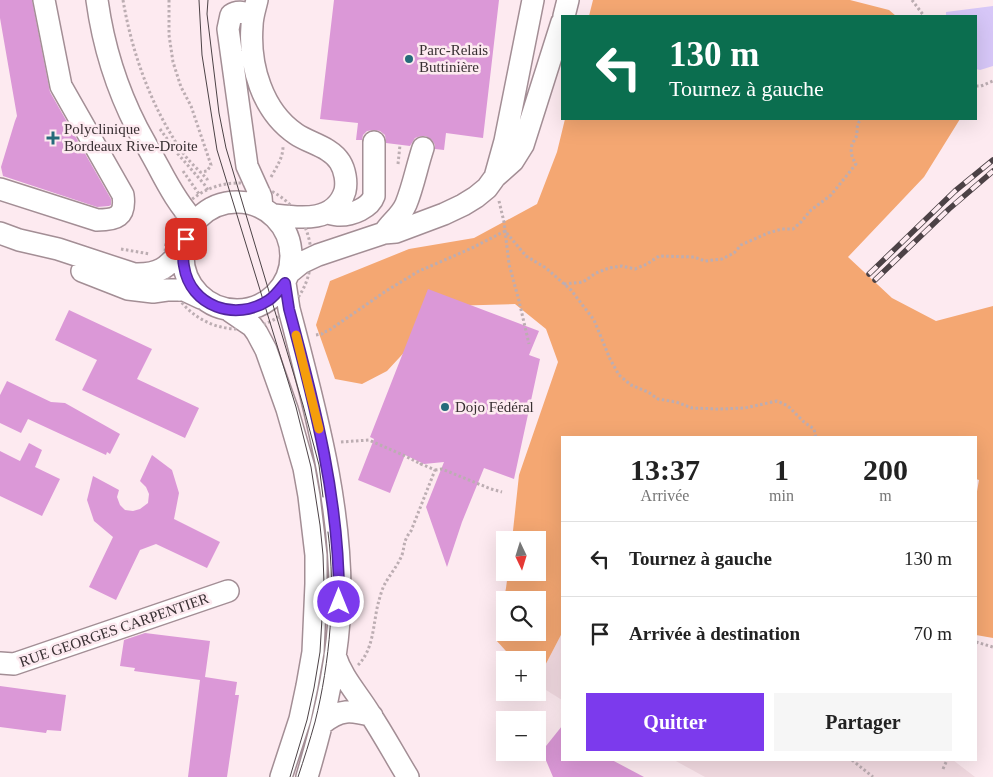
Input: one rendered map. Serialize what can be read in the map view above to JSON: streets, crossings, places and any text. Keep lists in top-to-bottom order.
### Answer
{
  "streets": {
    "street": ["RUE GEORGES CARPENTIER"]
  },
  "places": {
    "other": ["Parc-Relais Buttinière", "Dojo Fédéral"],
    "health": ["Polyclinique Bordeaux Rive-Droite"]
  },
  "north": "bottom",
  "page": {
    "turn": ["130 m", "Tournez à gauche"],
    "eta": [
      "13:37",
      "Arrivée",
      "1",
      "min",
      "200",
      "m"
    ],
    "list": [
      {
        "name": "Tournez à gauche",
        "value": "130 m"
      },
      {
        "name": "Arrivée à destination",
        "value": "70 m"
      }
    ],
    "map_buttons": ["+", "−"],
    "buttons": ["Quitter", "Partager"]
  }
}
